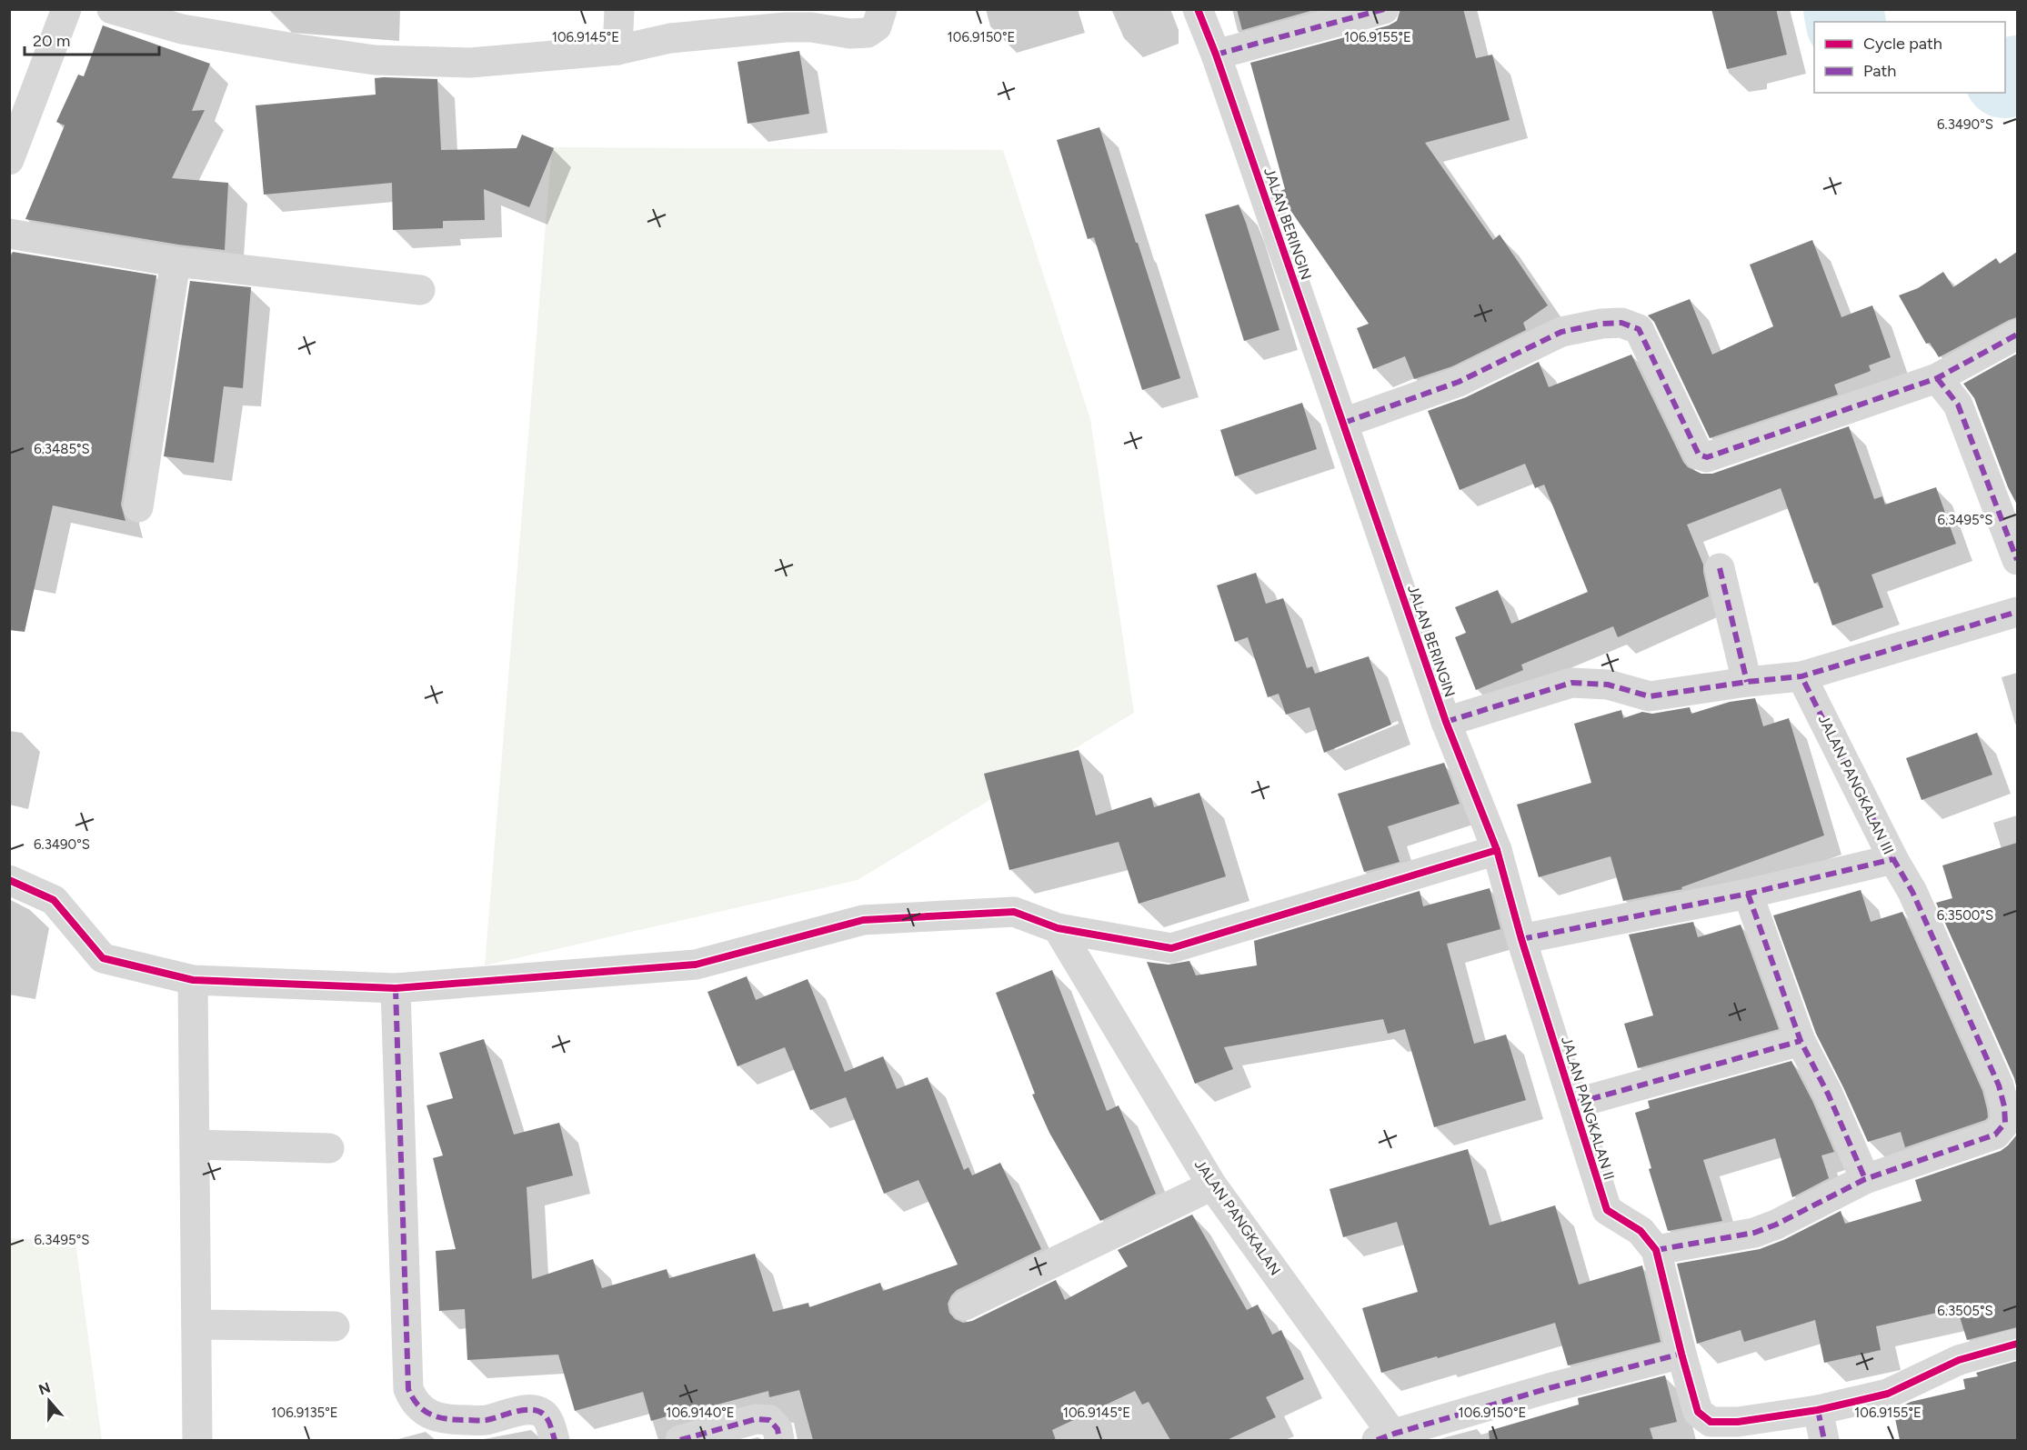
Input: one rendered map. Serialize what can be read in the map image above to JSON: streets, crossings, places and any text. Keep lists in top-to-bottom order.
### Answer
{
  "streets": {
    "street": [
      "JALAN BERINGIN",
      "JALAN PANGKALAN III",
      "JALAN PANGKALAN II",
      "JALAN PANGKALAN"
    ]
  },
  "crossings": [
    ["JALAN BERINGIN", "JALAN PANGKALAN II"],
    ["JALAN PANGKALAN III", "JALAN PANGKALAN II"]
  ],
  "legend": ["Cycle path", "Path"],
  "scale_bar": "20 m",
  "north": "top",
  "coordinates": [
    "106.9150°E",
    "106.9145°E",
    "106.9155°E",
    "6.3490°S",
    "6.3485°S",
    "6.3495°S",
    "6.3500°S",
    "6.3505°S",
    "106.9135°E",
    "106.9140°E"
  ]
}
